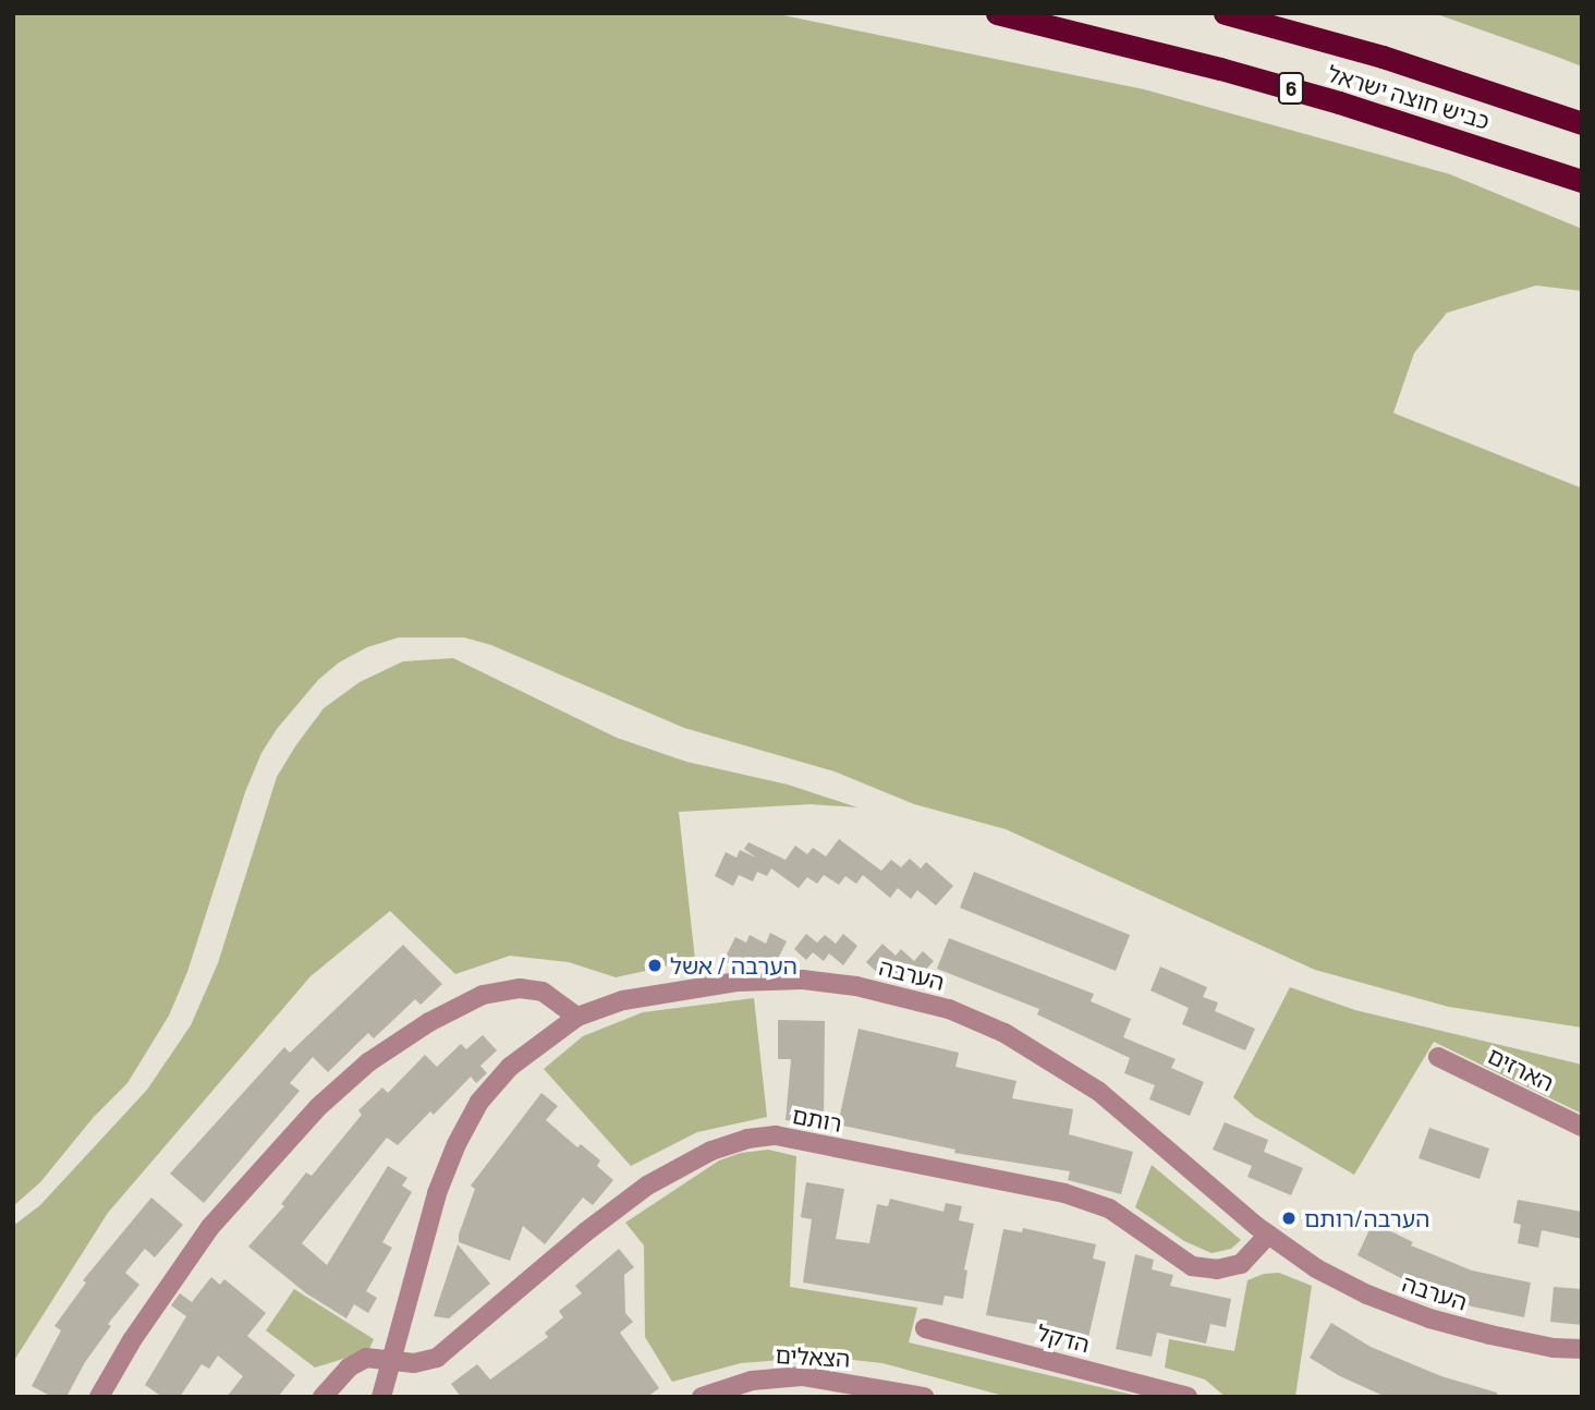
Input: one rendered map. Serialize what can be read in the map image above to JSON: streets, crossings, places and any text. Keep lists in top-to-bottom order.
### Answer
{
  "streets": {
    "highway": ["6", "כביש חוצה ישראל"],
    "street": [
      "הערבה",
      "הארזים",
      "רותם",
      "הדקל",
      "הצאלים"
    ]
  },
  "crossings": [
    ["הערבה", "רותם"]
  ],
  "places": ["הערבה / אשל", "הערבה/רותם"]
}
